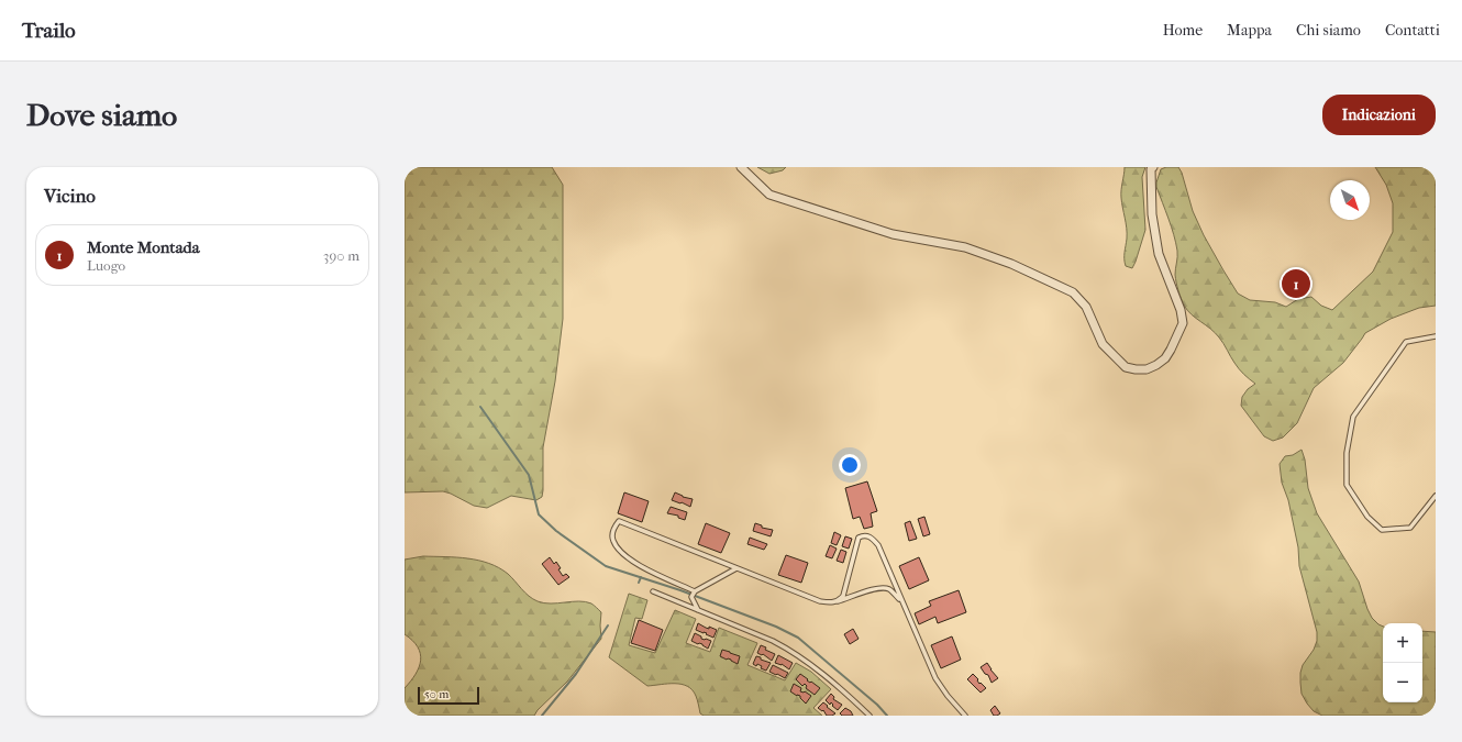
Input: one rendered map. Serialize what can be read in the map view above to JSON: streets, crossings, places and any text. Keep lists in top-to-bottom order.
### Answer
{
  "scale_bar": "50 m",
  "north": "bottom right",
  "page": {
    "header": "Trailo",
    "nav": [
      "Home",
      "Mappa",
      "Chi siamo",
      "Contatti"
    ],
    "buttons": "Indicazioni",
    "title": "Dove siamo",
    "heading": "Vicino",
    "list": [
      {
        "mark": "1",
        "name": "Monte Montada",
        "note": "Luogo",
        "value": "390 m"
      }
    ],
    "pins": "1",
    "map_buttons": ["+", "−"],
    "scale": "50 m"
  }
}
